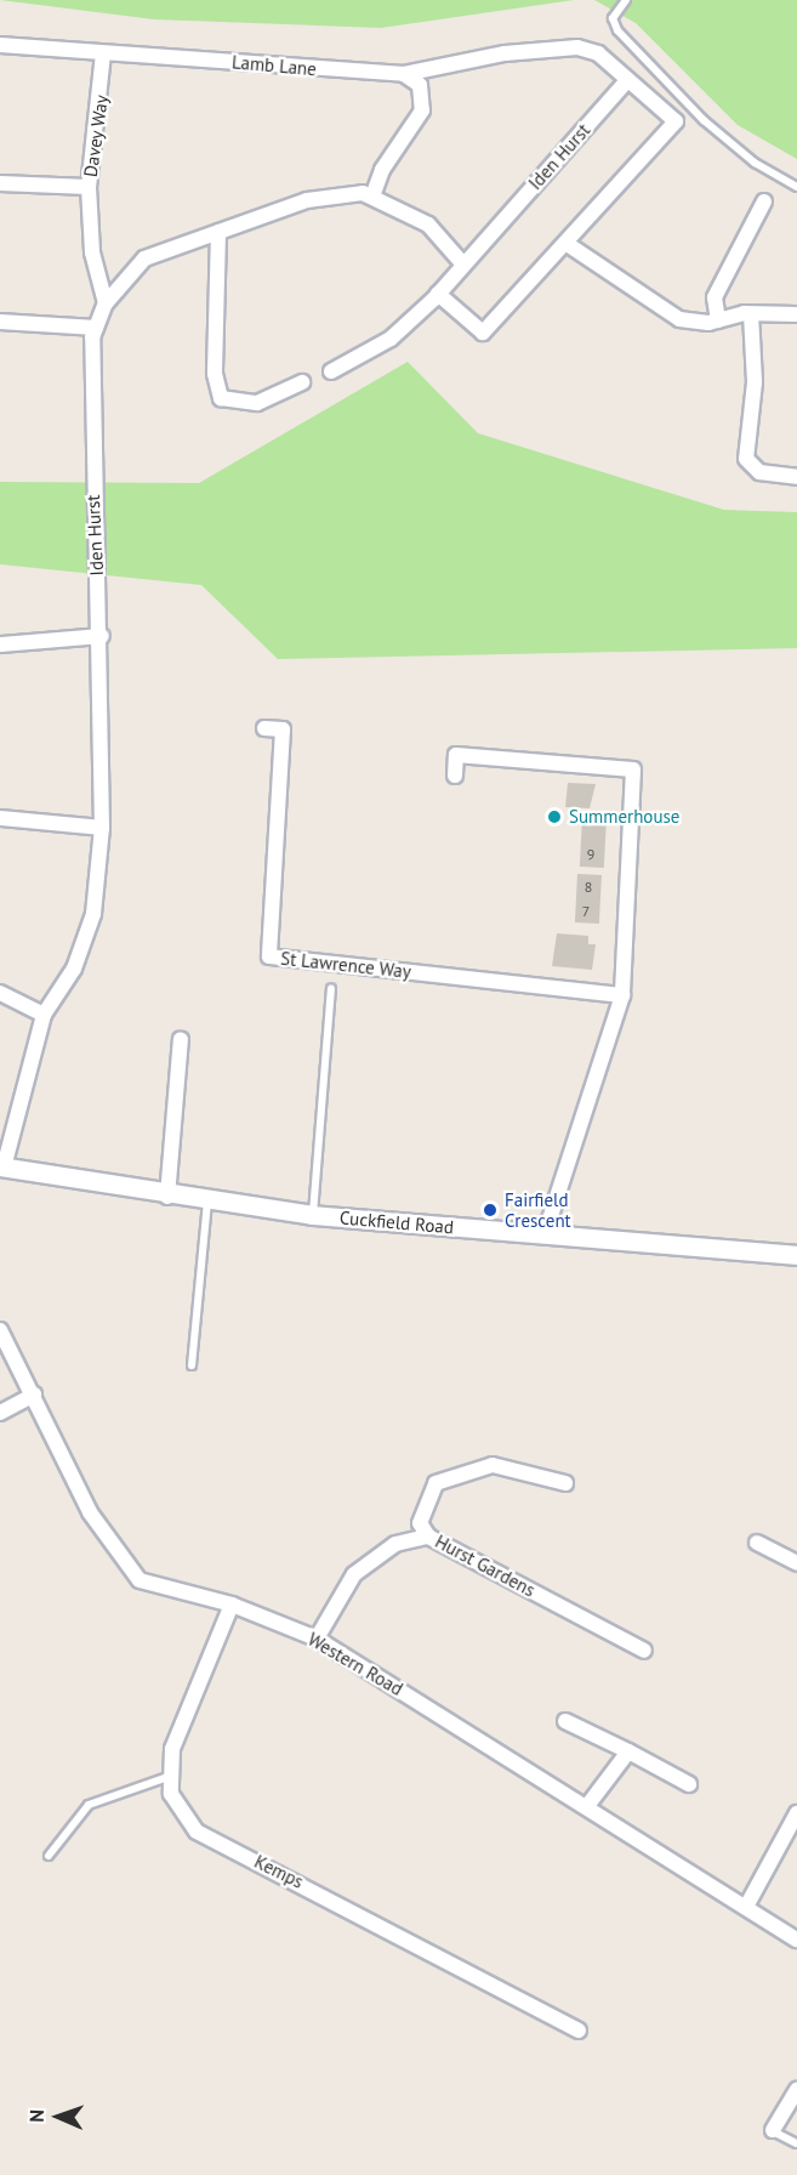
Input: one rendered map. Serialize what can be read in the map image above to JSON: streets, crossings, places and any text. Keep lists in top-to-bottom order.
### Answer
{
  "streets": {
    "street": [
      "Lamb Lane",
      "Davey Way",
      "Iden Hurst",
      "St Lawrence Way",
      "Cuckfield Road",
      "Hurst Gardens",
      "Western Road",
      "Kemps"
    ]
  },
  "crossings": [
    ["Lamb Lane", "Davey Way"],
    ["Lamb Lane", "Iden Hurst"],
    ["Davey Way", "Iden Hurst"],
    ["Iden Hurst", "Cuckfield Road"],
    ["Hurst Gardens", "Western Road"],
    ["Western Road", "Kemps"]
  ],
  "places": ["Summerhouse", "Fairfield Crescent"],
  "house_numbers": ["9", "8", "7"],
  "north": "left"
}
